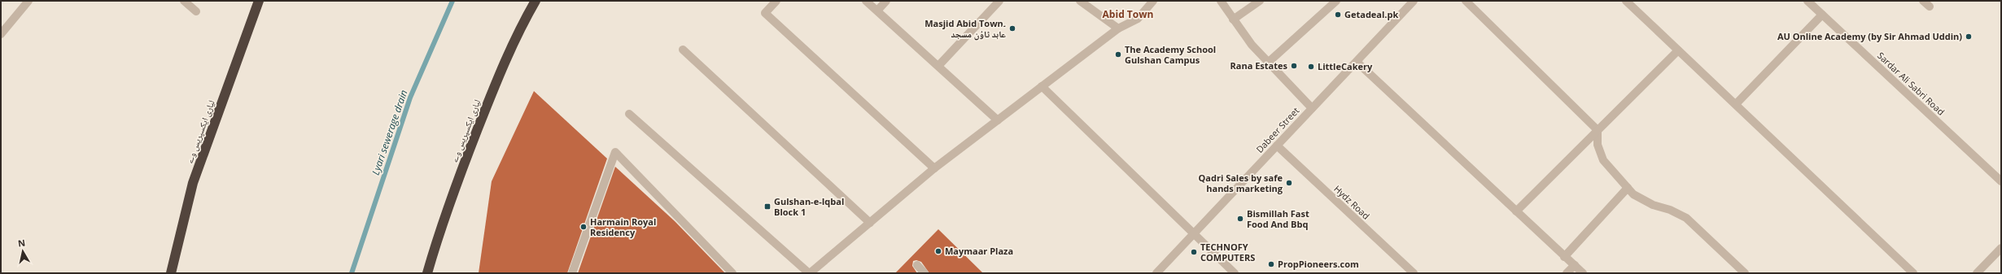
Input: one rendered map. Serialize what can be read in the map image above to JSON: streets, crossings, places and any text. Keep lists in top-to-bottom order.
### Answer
{
  "streets": {
    "highway": ["لیاری ایکسپریس وے"],
    "street": ["Sardar Ali Sabri Road", "Dabeer Street", "Hydz Road"]
  },
  "crossings": [
    ["Dabeer Street", "Hydz Road"]
  ],
  "districts": ["Abid Town"],
  "water": ["Lyari sewerage drain"],
  "places": {
    "other": [
      "Getadeal.pk",
      "Masjid Abid Town۔ عابد ٹاؤن مسجد",
      "AU Online Academy (by Sir Ahmad Uddin)",
      "The Academy School Gulshan Campus",
      "Rana Estates",
      "LittleCakery",
      "Qadri Sales by safe hands marketing",
      "Bismillah Fast Food And Bbq",
      "Harmain Royal Residency",
      "Maymaar Plaza",
      "TECHNOFY COMPUTERS",
      "PropPioneers.com"
    ],
    "transit": ["Gulshan-e-Iqbal Block 1"]
  },
  "north": "top"
}
